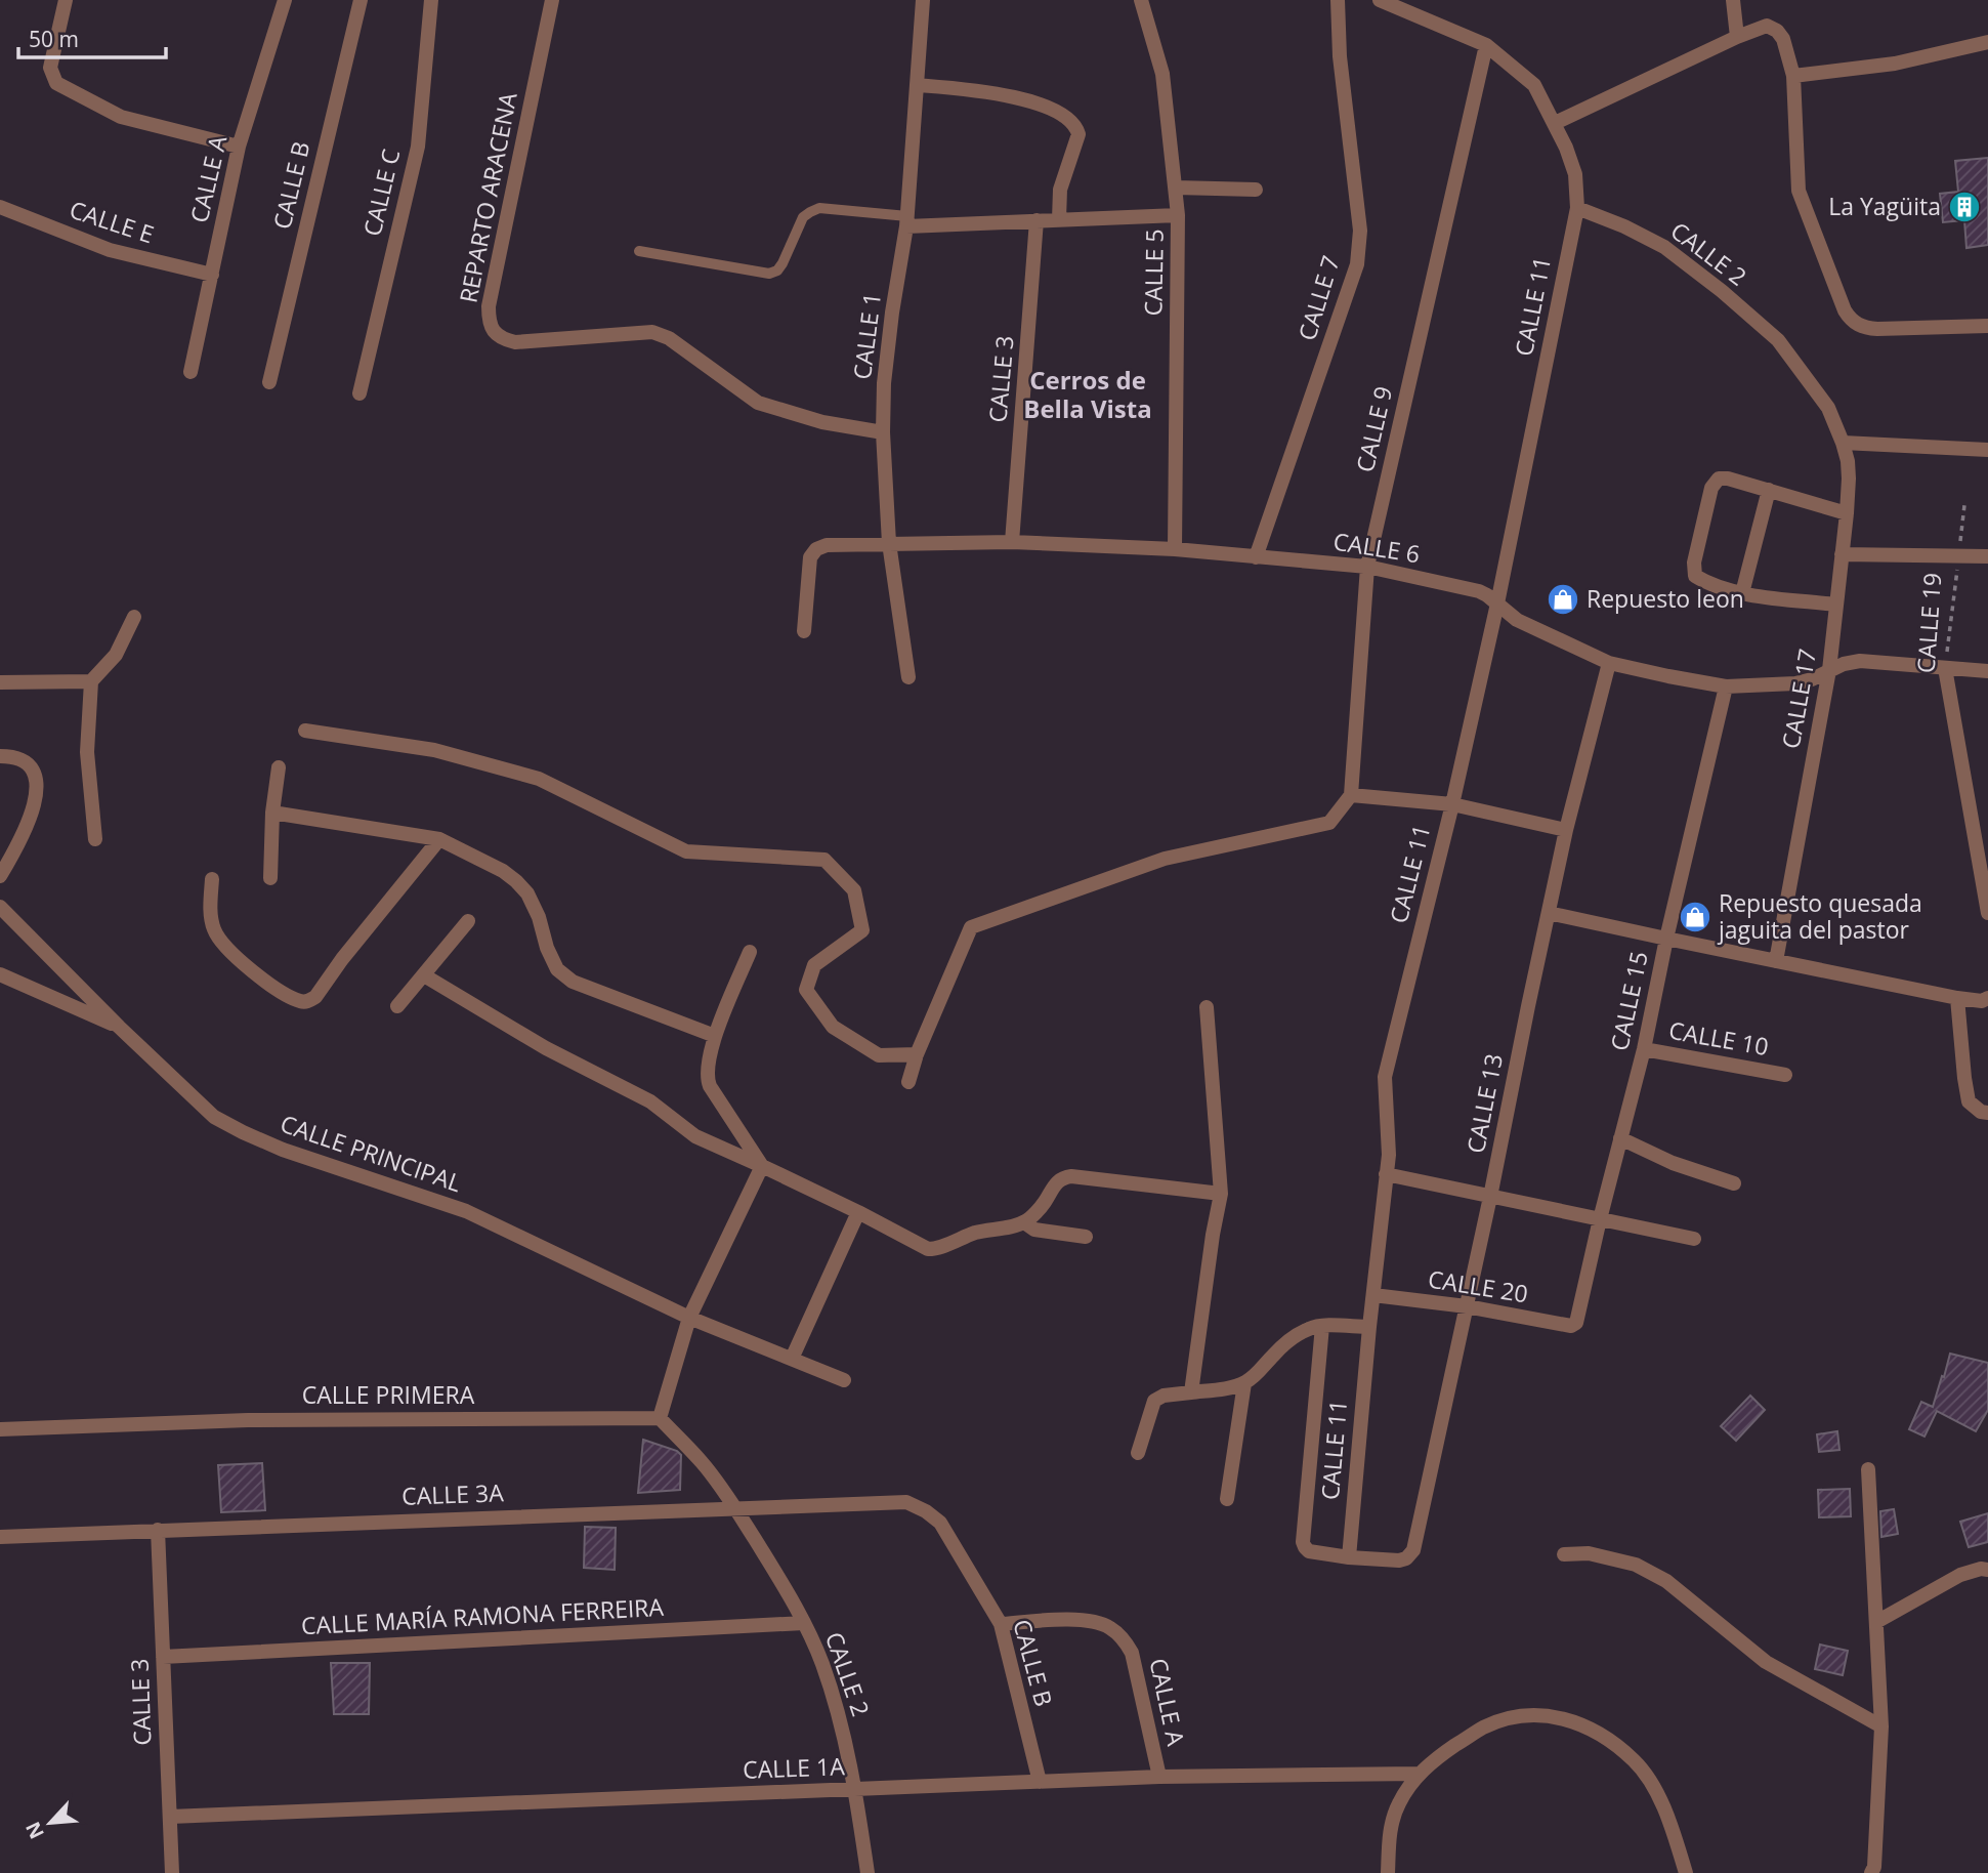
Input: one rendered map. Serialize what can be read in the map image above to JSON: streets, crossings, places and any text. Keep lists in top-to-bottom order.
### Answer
{
  "streets": {
    "street": [
      "CALLE A",
      "CALLE B",
      "CALLE C",
      "REPARTO ARACENA",
      "CALLE E",
      "CALLE 2",
      "CALLE 5",
      "CALLE 7",
      "CALLE 11",
      "CALLE 1",
      "CALLE 3",
      "CALLE 9",
      "CALLE 6",
      "CALLE 19",
      "CALLE 17",
      "CALLE 15",
      "CALLE 10",
      "CALLE 13",
      "CALLE PRINCIPAL",
      "CALLE 20",
      "CALLE PRIMERA",
      "CALLE 3A",
      "CALLE MARÍA RAMONA FERREIRA",
      "CALLE 1A"
    ]
  },
  "crossings": [
    ["CALLE A", "CALLE B"],
    ["CALLE A", "CALLE E"],
    ["CALLE A", "CALLE 1A"],
    ["CALLE B", "CALLE 3A"],
    ["CALLE B", "CALLE 1A"],
    ["REPARTO ARACENA", "CALLE 1"],
    ["CALLE 2", "CALLE 11"],
    ["CALLE 2", "CALLE 17"],
    ["CALLE 2", "CALLE 3A"],
    ["CALLE 2", "CALLE MARÍA RAMONA FERREIRA"],
    ["CALLE 2", "CALLE 1A"],
    ["CALLE 5", "CALLE 6"],
    ["CALLE 7", "CALLE 6"],
    ["CALLE 11", "CALLE 6"],
    ["CALLE 11", "CALLE 13"],
    ["CALLE 11", "CALLE 20"],
    ["CALLE 1", "CALLE 6"],
    ["CALLE 3", "CALLE 6"],
    ["CALLE 3", "CALLE 3A"],
    ["CALLE 3", "CALLE MARÍA RAMONA FERREIRA"],
    ["CALLE 3", "CALLE 1A"],
    ["CALLE 9", "CALLE 6"],
    ["CALLE 6", "CALLE 19"],
    ["CALLE 6", "CALLE 17"],
    ["CALLE 6", "CALLE 15"],
    ["CALLE 6", "CALLE 13"],
    ["CALLE 15", "CALLE 10"],
    ["CALLE 15", "CALLE 20"],
    ["CALLE 13", "CALLE 20"]
  ],
  "districts": ["Cerros de Bella Vista"],
  "places": {
    "building": ["La Yagüita"],
    "shop": ["Repuesto leon", "Repuesto quesada jaguita del pastor"]
  },
  "scale_bar": "50 m",
  "north": "bottom left"
}
